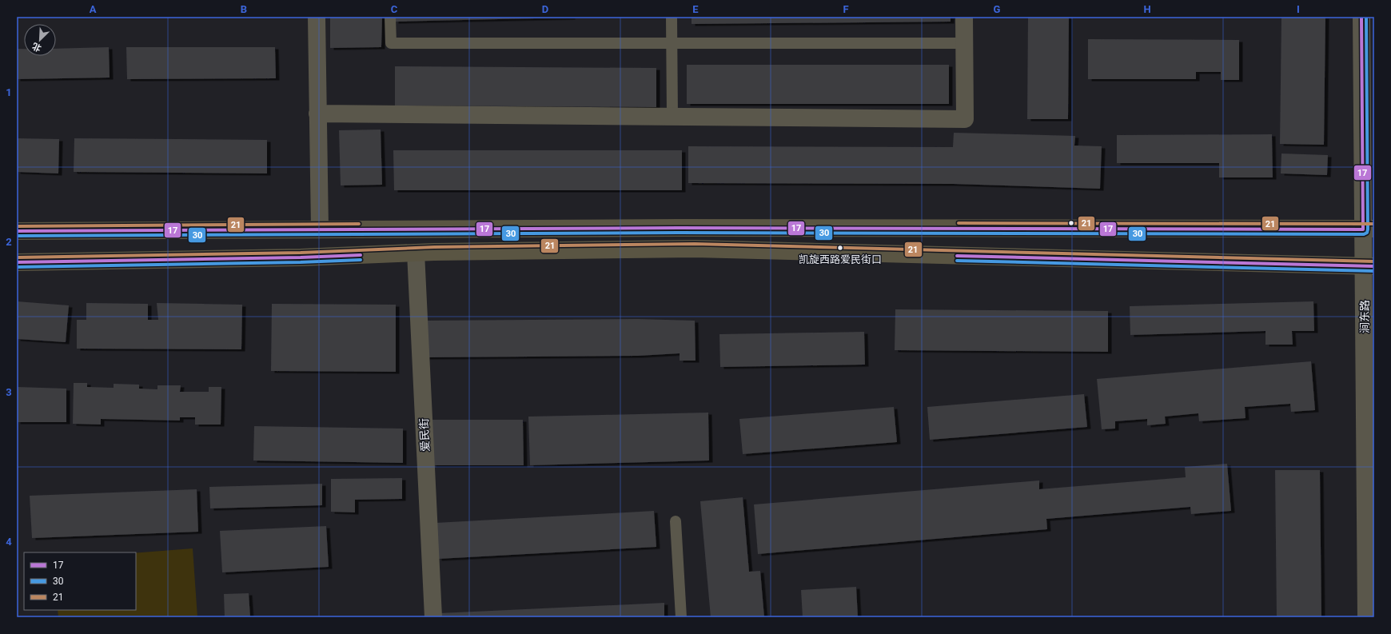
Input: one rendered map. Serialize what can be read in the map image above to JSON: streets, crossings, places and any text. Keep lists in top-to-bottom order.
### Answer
{
  "streets": {
    "street": ["涧东路", "爱民街"]
  },
  "places": ["凯旋西路爱民街口"],
  "lines": ["transit line 17", "transit line 30", "transit line 21"],
  "legend": ["17", "30", "21"],
  "north": "bottom left",
  "grid": {
    "columns": [
      "A",
      "B",
      "C",
      "D",
      "E",
      "F",
      "G",
      "H",
      "I"
    ],
    "rows": [
      "1",
      "2",
      "3",
      "4"
    ]
  }
}
